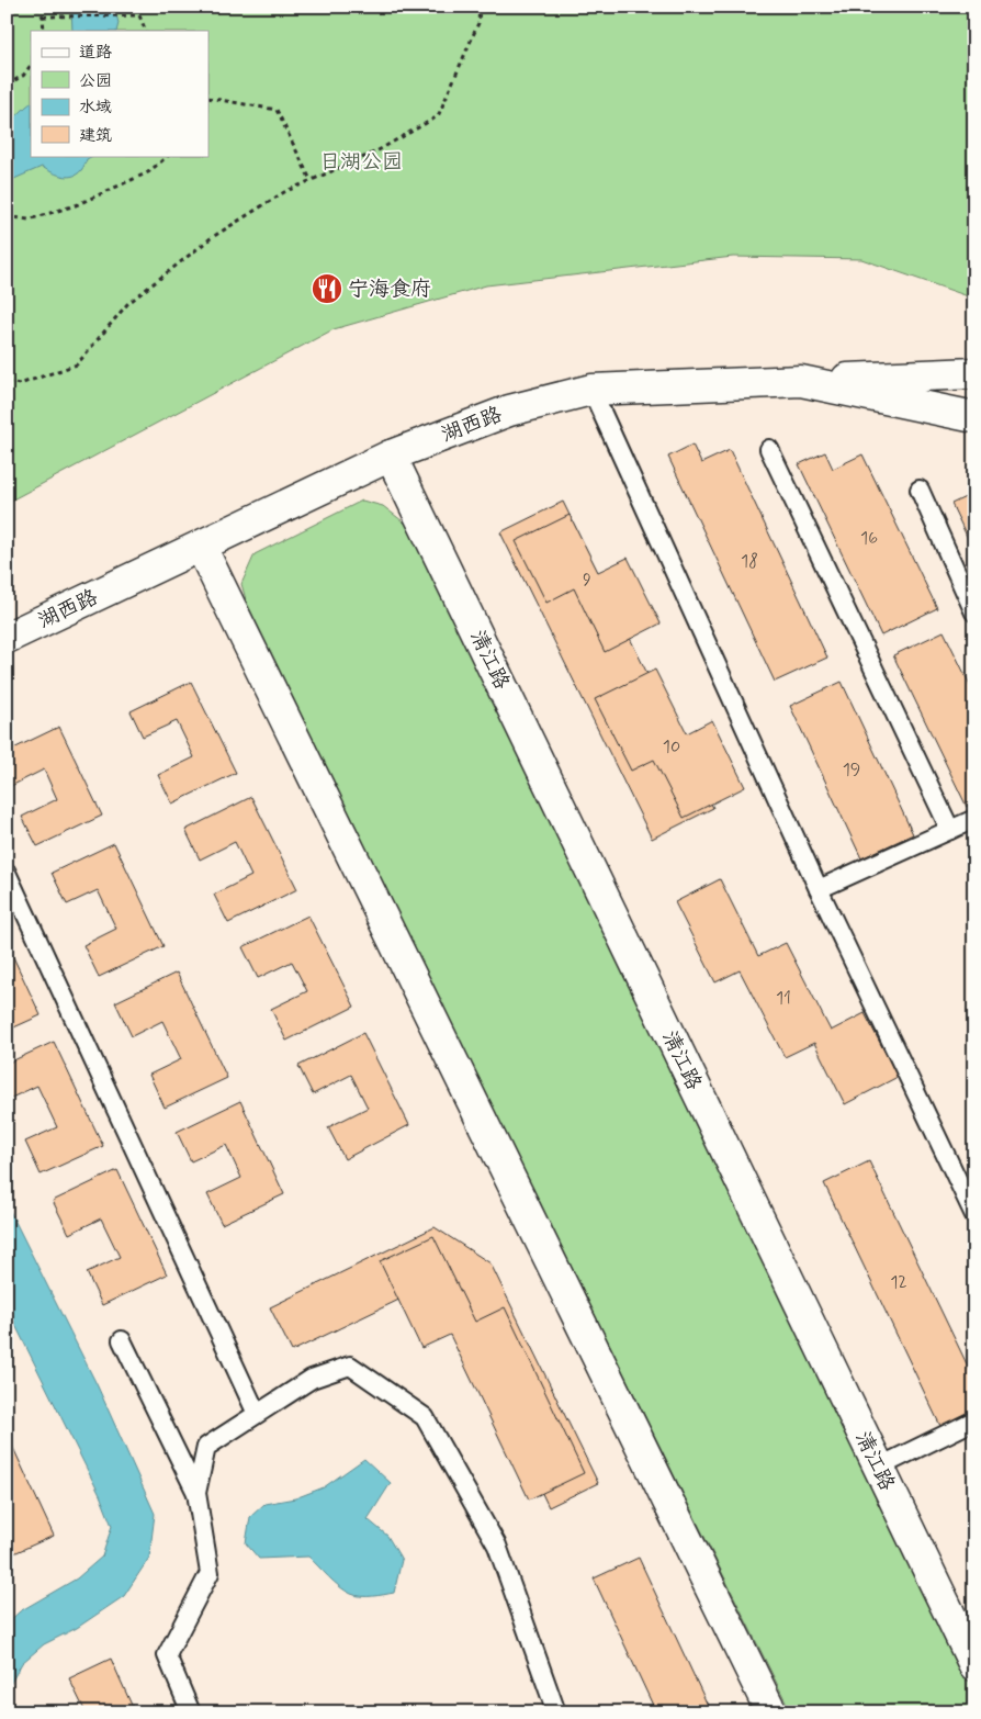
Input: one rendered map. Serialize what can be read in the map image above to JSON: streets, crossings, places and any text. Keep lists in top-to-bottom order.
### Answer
{
  "streets": {
    "street": ["湖西路", "清江路"]
  },
  "crossings": [
    ["湖西路", "清江路"]
  ],
  "parks": ["日湖公园"],
  "places": {
    "restaurant": ["宁海食府"]
  },
  "house_numbers": [
    "16",
    "18",
    "9",
    "10",
    "19",
    "11",
    "12"
  ],
  "legend": [
    "道路",
    "公园",
    "水域",
    "建筑"
  ]
}
